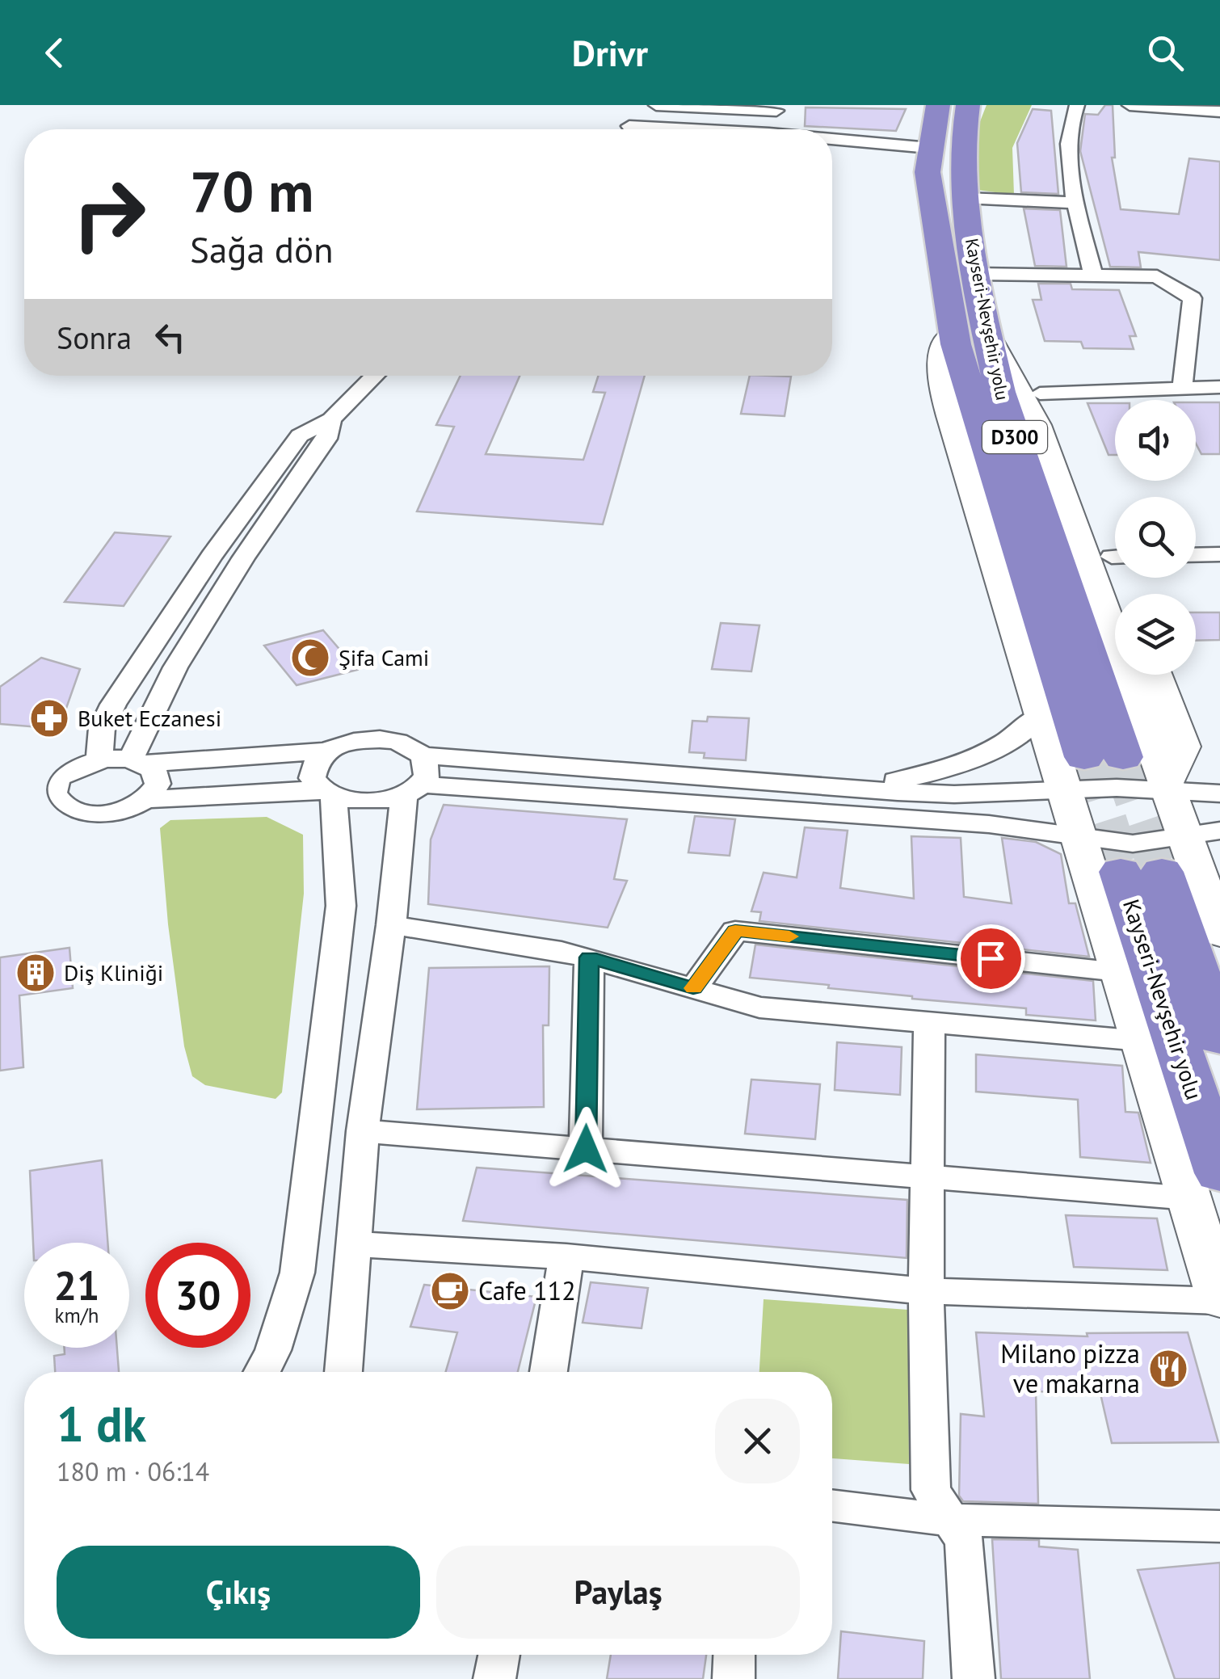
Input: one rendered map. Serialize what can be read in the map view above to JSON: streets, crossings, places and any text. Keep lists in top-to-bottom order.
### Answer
{
  "streets": {
    "highway": ["Kayseri-Nevşehir yolu", "D300"]
  },
  "places": {
    "mosque": ["Şifa Cami"],
    "pharmacy": ["Buket Eczanesi"],
    "building": ["Diş Kliniği"],
    "cafe": ["Cafe 112"],
    "restaurant": ["Milano pizza ve makarna"]
  },
  "page": {
    "header": "Drivr",
    "turn": ["70 m", "Sağa dön"],
    "then": "Sonra",
    "speed": "21 km/h",
    "limit": "30",
    "heading": ["1 dk", "180 m · 06:14"],
    "buttons": ["Çıkış", "Paylaş"]
  }
}
